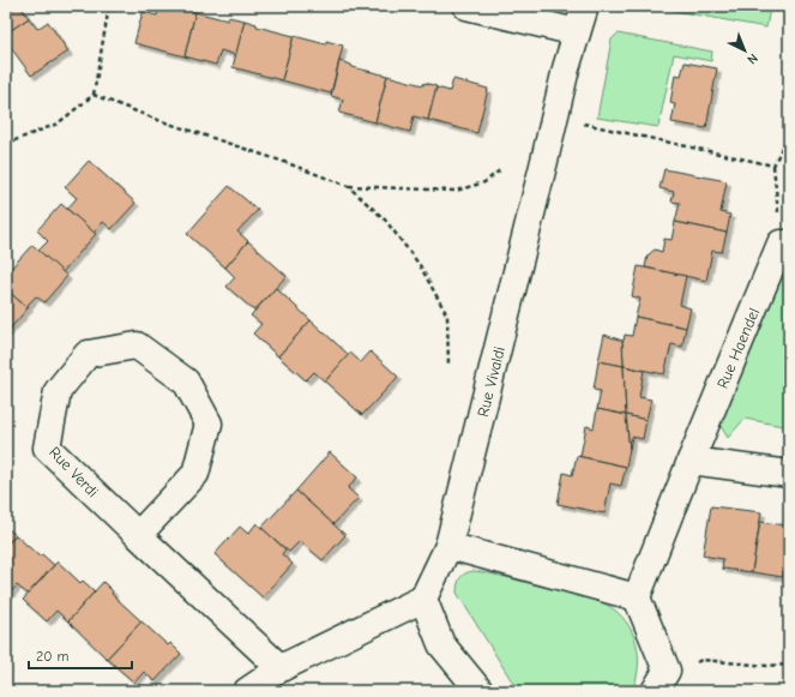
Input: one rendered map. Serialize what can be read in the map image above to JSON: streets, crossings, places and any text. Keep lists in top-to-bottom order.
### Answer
{
  "streets": {
    "street": ["Rue Haendel", "Rue Vivaldi", "Rue Verdi"]
  },
  "scale_bar": "20 m",
  "north": "bottom right"
}
